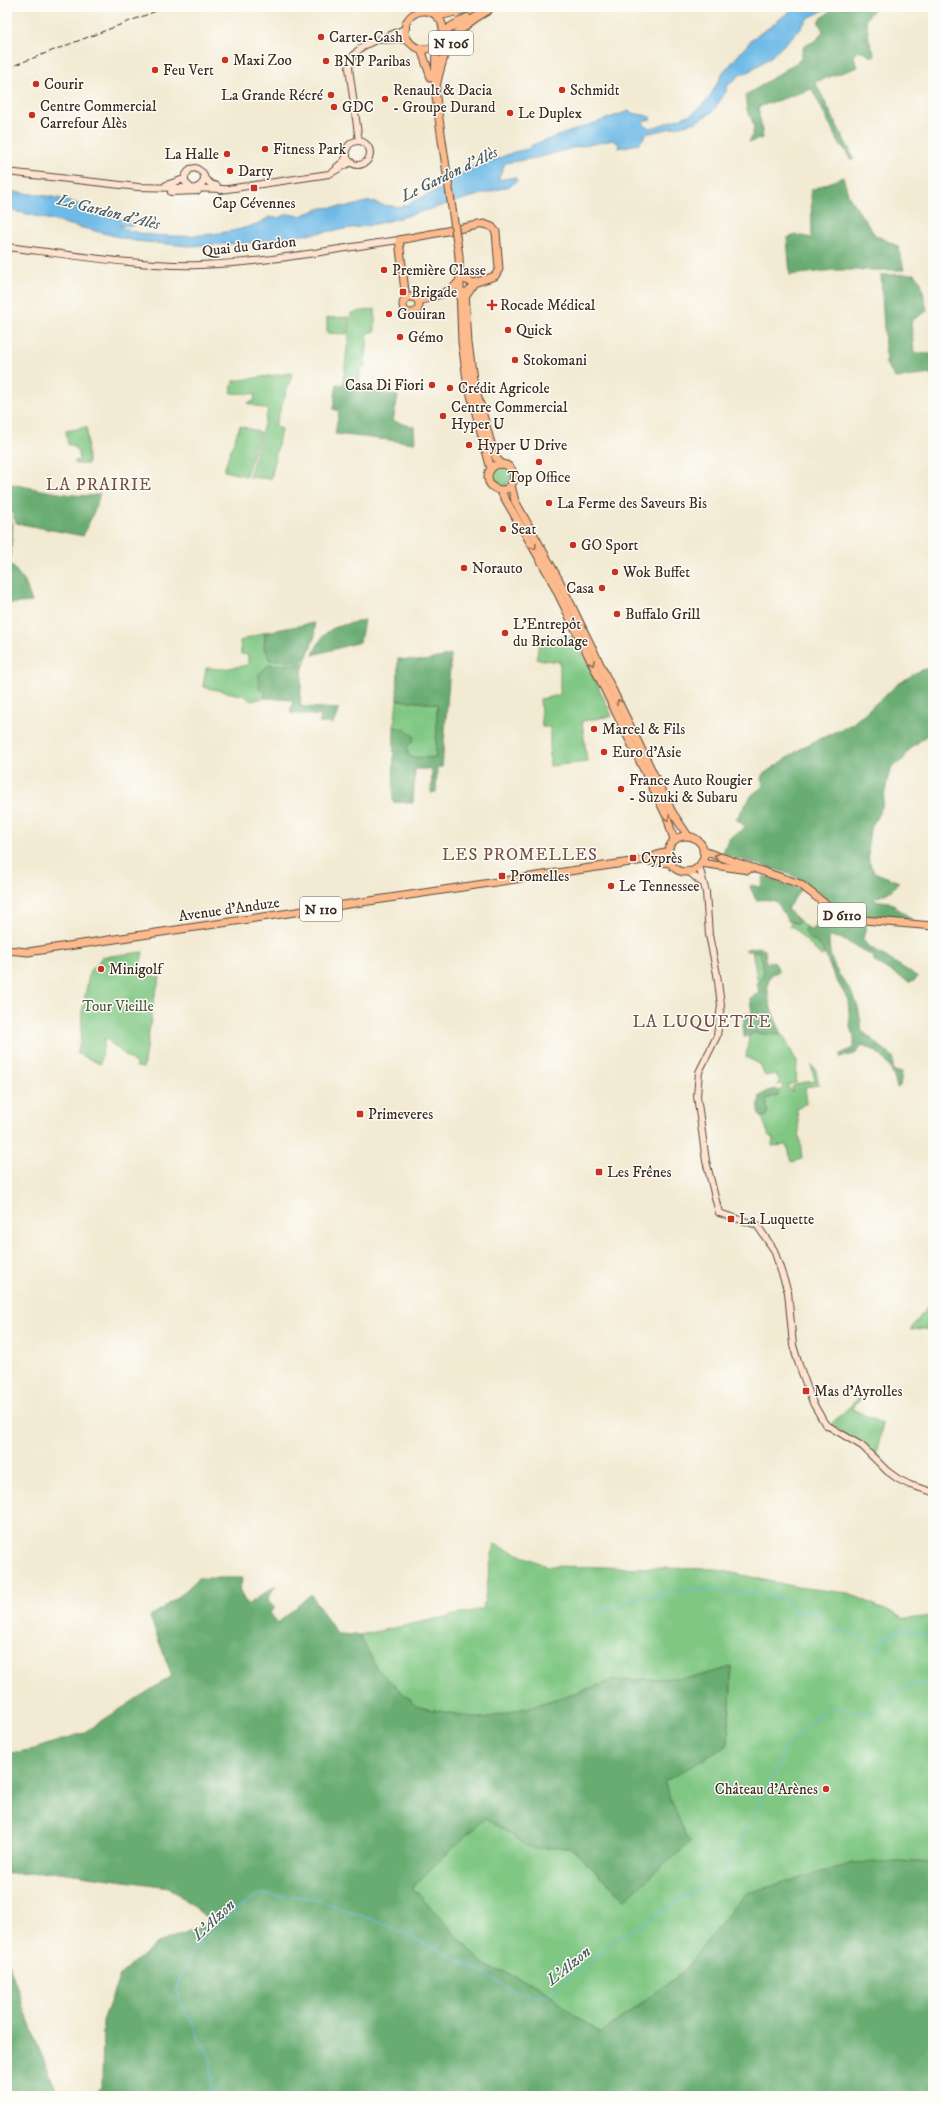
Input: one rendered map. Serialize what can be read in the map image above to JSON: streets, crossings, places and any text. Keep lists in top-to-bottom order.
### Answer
{
  "streets": {
    "highway": ["N 106"],
    "main road": [
      "Quai du Gardon",
      "Avenue d'Anduze",
      "N 110",
      "D 6110"
    ]
  },
  "crossings": [
    ["Avenue d'Anduze", "D 6110"]
  ],
  "districts": ["LA PRAIRIE", "LES PROMELLES", "LA LUQUETTE"],
  "water": ["Le Gardon d'Alès", "L'Alzon"],
  "parks": ["Tour Vieille"],
  "places": {
    "other": [
      "Carter-Cash",
      "Maxi Zoo",
      "BNP Paribas",
      "Feu Vert",
      "Courir",
      "Schmidt",
      "La Grande Récré",
      "Renault & Dacia - Groupe Durand",
      "GDC",
      "Le Duplex",
      "Centre Commercial Carrefour Alès",
      "Fitness Park",
      "La Halle",
      "Darty",
      "Première Classe",
      "Gouiran",
      "Quick",
      "Gémo",
      "Stokomani",
      "Casa Di Fiori",
      "Crédit Agricole",
      "Centre Commercial Hyper U",
      "Hyper U Drive",
      "Top Office",
      "La Ferme des Saveurs Bis",
      "Seat",
      "GO Sport",
      "Norauto",
      "Wok Buffet",
      "Casa",
      "Buffalo Grill",
      "L'Entrepôt du Bricolage",
      "Marcel & Fils",
      "Euro d'Asie",
      "France Auto Rougier - Suzuki & Subaru",
      "Le Tennessee",
      "Minigolf",
      "Château d'Arènes"
    ],
    "transit": [
      "Cap Cévennes",
      "Brigade",
      "Cyprès",
      "Promelles",
      "Primeveres",
      "Les Frênes",
      "La Luquette",
      "Mas d'Ayrolles"
    ],
    "health": ["Rocade Médical"]
  }
}
